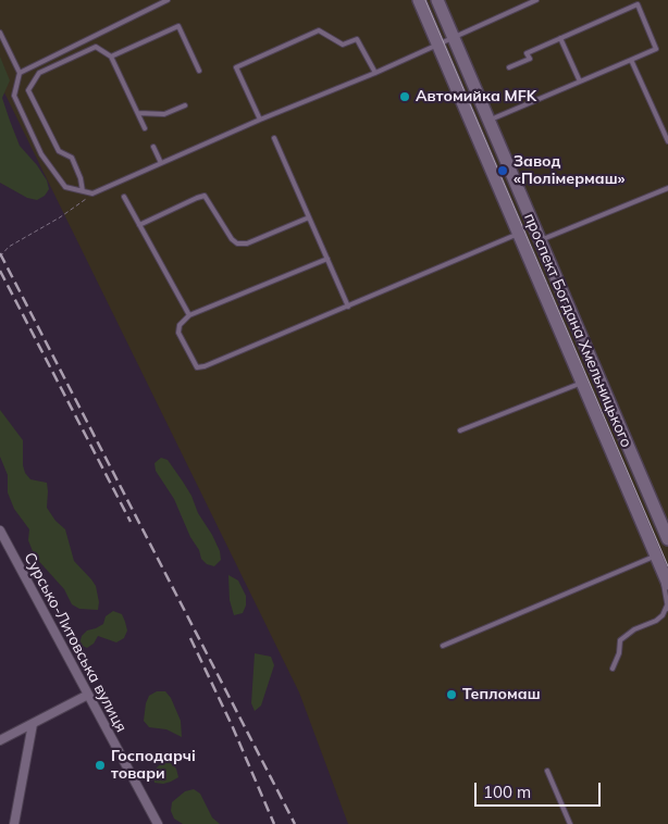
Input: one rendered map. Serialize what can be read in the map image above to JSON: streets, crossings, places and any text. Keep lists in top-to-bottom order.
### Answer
{
  "streets": {
    "main road": ["проспект Богдана Хмельницького"],
    "street": ["Сурсько-Литовська вулиця"]
  },
  "places": [
    "Автомийка MFK",
    "Завод «Полімермаш»",
    "Тепломаш",
    "Господарчі товари"
  ],
  "scale_bar": "100 m"
}
